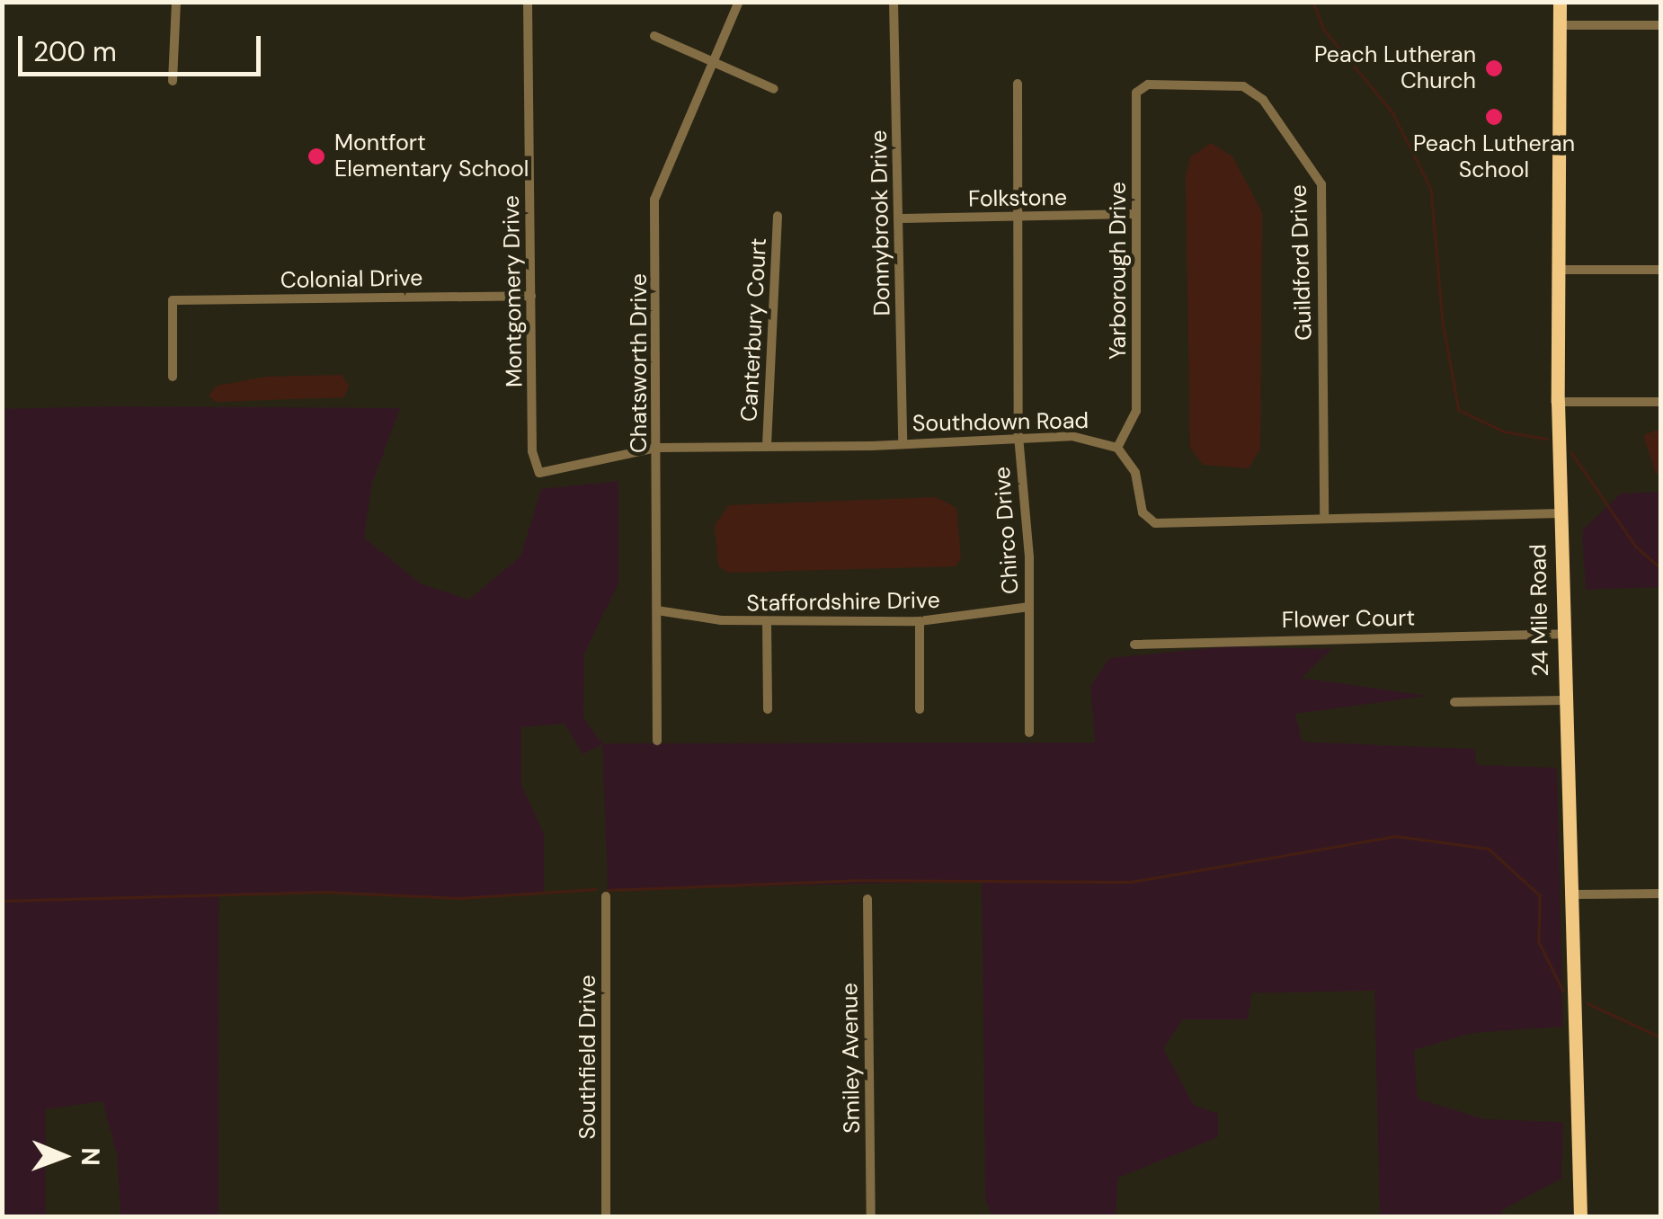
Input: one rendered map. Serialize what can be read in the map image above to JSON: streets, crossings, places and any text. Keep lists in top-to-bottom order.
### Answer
{
  "streets": {
    "street": [
      "Folkstone",
      "Donnybrook Drive",
      "Guildford Drive",
      "Yarborough Drive",
      "Colonial Drive",
      "Montgomery Drive",
      "Canterbury Court",
      "Chatsworth Drive",
      "Southdown Road",
      "Chirco Drive",
      "Staffordshire Drive",
      "24 Mile Road",
      "Flower Court",
      "Southfield Drive",
      "Smiley Avenue"
    ]
  },
  "crossings": [
    ["Folkstone", "Donnybrook Drive"],
    ["Folkstone", "Yarborough Drive"],
    ["Folkstone", "Chirco Drive"],
    ["Donnybrook Drive", "Southdown Road"],
    ["Guildford Drive", "Yarborough Drive"],
    ["Guildford Drive", "Southdown Road"],
    ["Yarborough Drive", "Southdown Road"],
    ["Colonial Drive", "Montgomery Drive"],
    ["Montgomery Drive", "Southdown Road"],
    ["Canterbury Court", "Southdown Road"],
    ["Chatsworth Drive", "Southdown Road"],
    ["Chatsworth Drive", "Staffordshire Drive"],
    ["Southdown Road", "Chirco Drive"],
    ["Southdown Road", "24 Mile Road"],
    ["Chirco Drive", "Staffordshire Drive"],
    ["24 Mile Road", "Flower Court"]
  ],
  "places": ["Peach Lutheran Church", "Peach Lutheran School", "Montfort Elementary School"],
  "scale_bar": "200 m",
  "north": "right"
}
